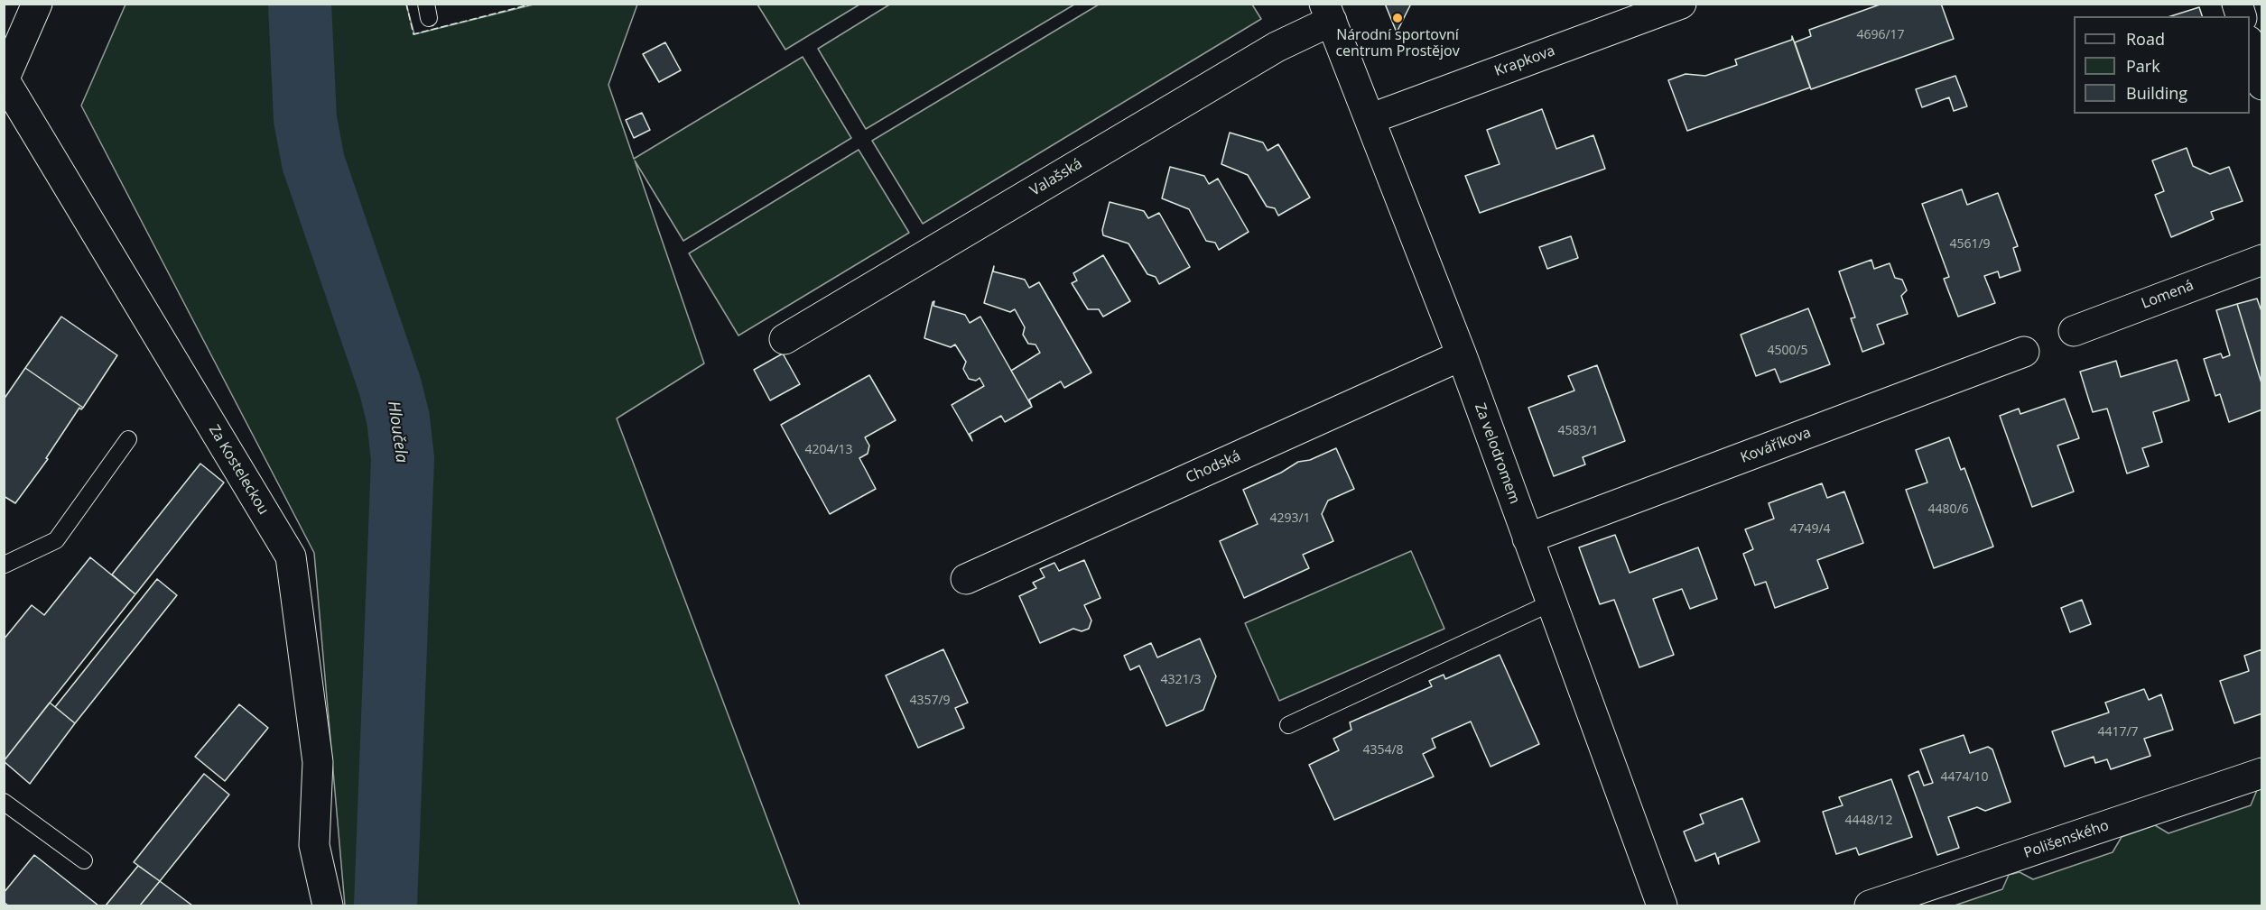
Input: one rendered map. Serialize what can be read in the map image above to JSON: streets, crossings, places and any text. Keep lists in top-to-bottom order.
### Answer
{
  "streets": {
    "street": [
      "Krapkova",
      "Valašská",
      "Lomená",
      "Kováříkova",
      "Za velodromem",
      "Chodská",
      "Za Kosteleckou",
      "Polišenského"
    ]
  },
  "crossings": [
    ["Krapkova", "Za velodromem"],
    ["Valašská", "Za velodromem"],
    ["Kováříkova", "Za velodromem"],
    ["Za velodromem", "Chodská"]
  ],
  "water": ["Hloučela"],
  "places": ["Národní sportovní centrum Prostějov"],
  "house_numbers": [
    "4696/17",
    "4561/9",
    "4500/5",
    "4583/1",
    "4204/13",
    "4480/6",
    "4293/1",
    "4749/4",
    "4321/3",
    "4357/9",
    "4417/7",
    "4354/8",
    "4474/10",
    "4448/12"
  ],
  "legend": ["Road", "Park", "Building"]
}
